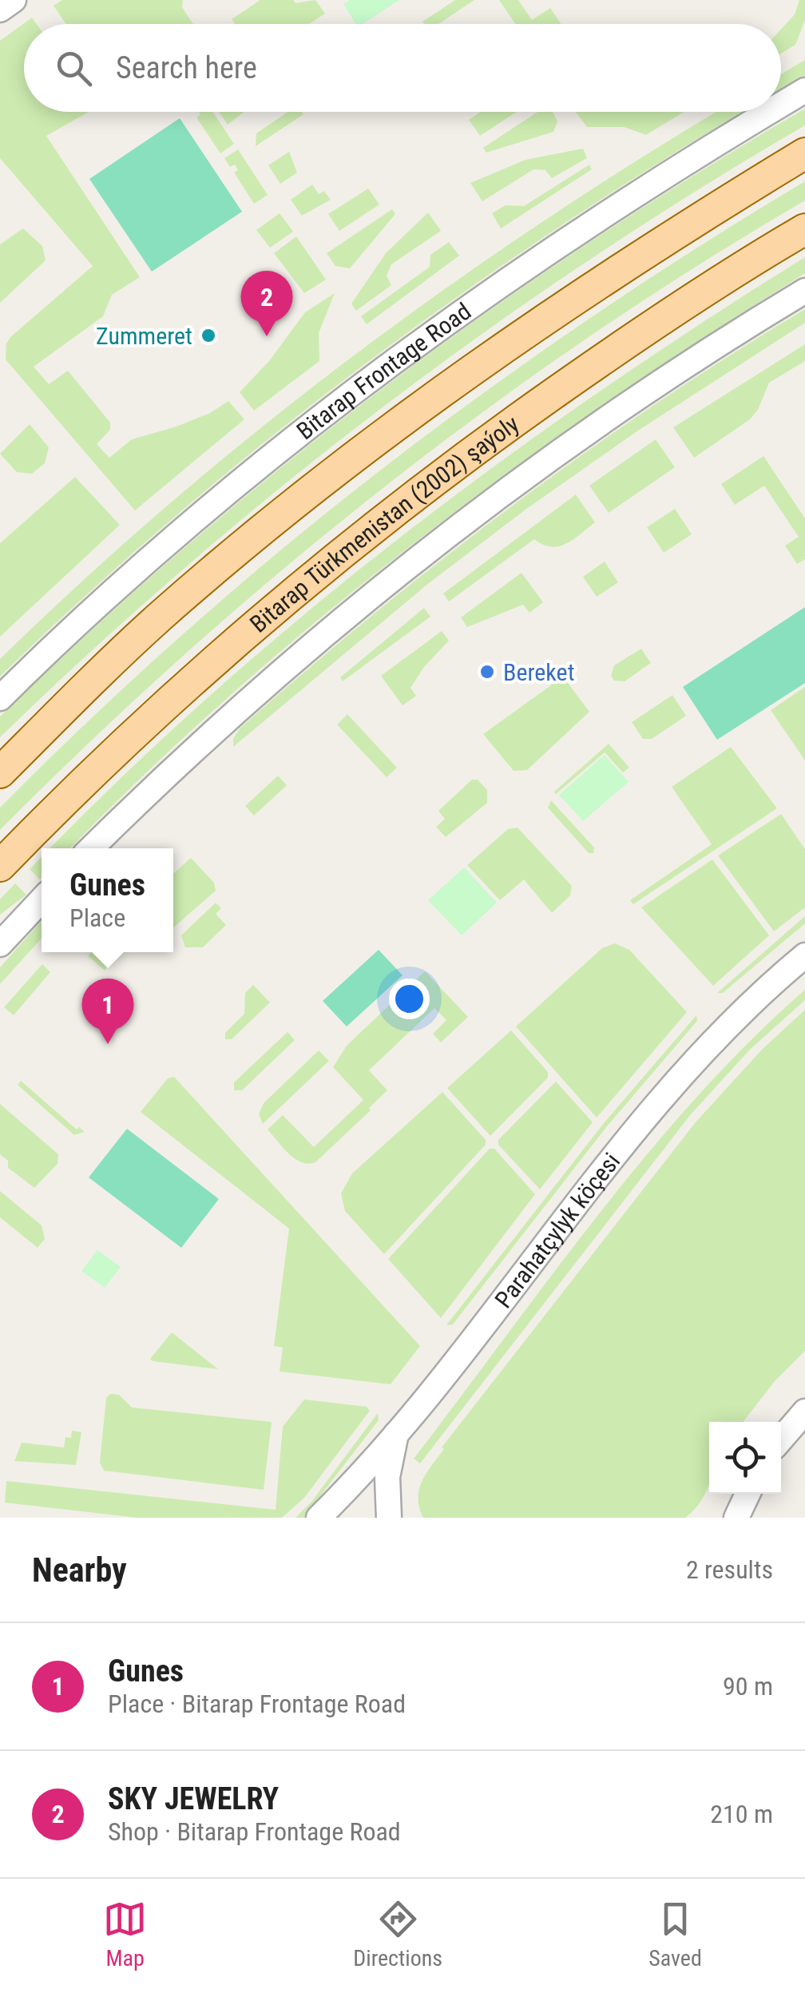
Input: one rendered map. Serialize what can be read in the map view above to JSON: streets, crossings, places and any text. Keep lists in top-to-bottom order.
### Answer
{
  "streets": {
    "main road": ["Bitarap Türkmenistan (2002) şaýoly"],
    "street": ["Bitarap Frontage Road", "Parahatçylyk köçesi"]
  },
  "places": ["Zummeret", "Bereket"],
  "page": {
    "search": "Search here",
    "pins": ["2", "1"],
    "popup": ["Gunes", "Place"],
    "heading": ["Nearby", "2 results"],
    "list": [
      {
        "mark": "1",
        "name": "Gunes",
        "note": "Place · Bitarap Frontage Road",
        "value": "90 m"
      },
      {
        "mark": "2",
        "name": "SKY JEWELRY",
        "note": "Shop · Bitarap Frontage Road",
        "value": "210 m"
      }
    ],
    "nav": ["Map", "Directions", "Saved"]
  }
}
